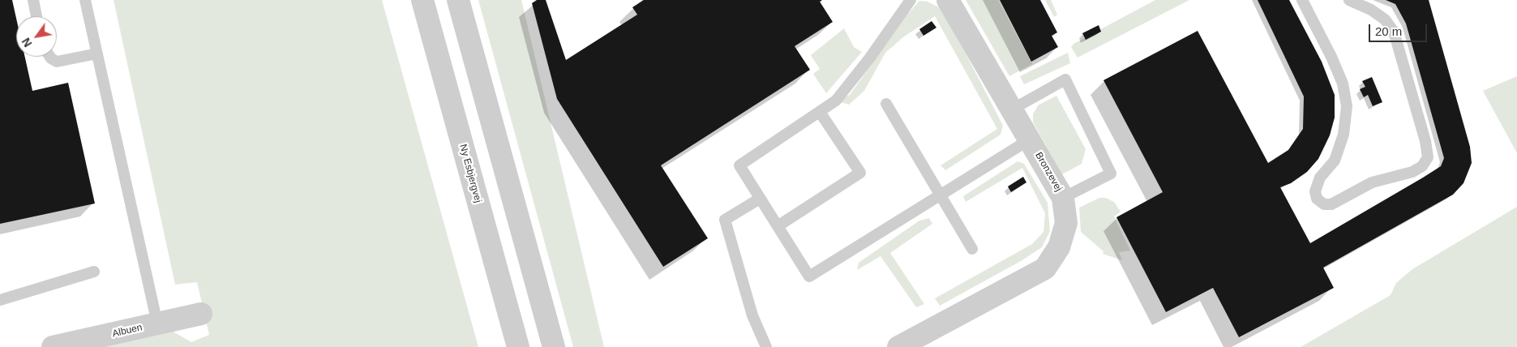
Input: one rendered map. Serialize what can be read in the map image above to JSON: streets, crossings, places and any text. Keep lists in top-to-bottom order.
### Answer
{
  "streets": {
    "street": ["Bronzevej", "Ny Esbjergvej", "Albuen"]
  },
  "scale_bar": "20 m",
  "north": "bottom left"
}
